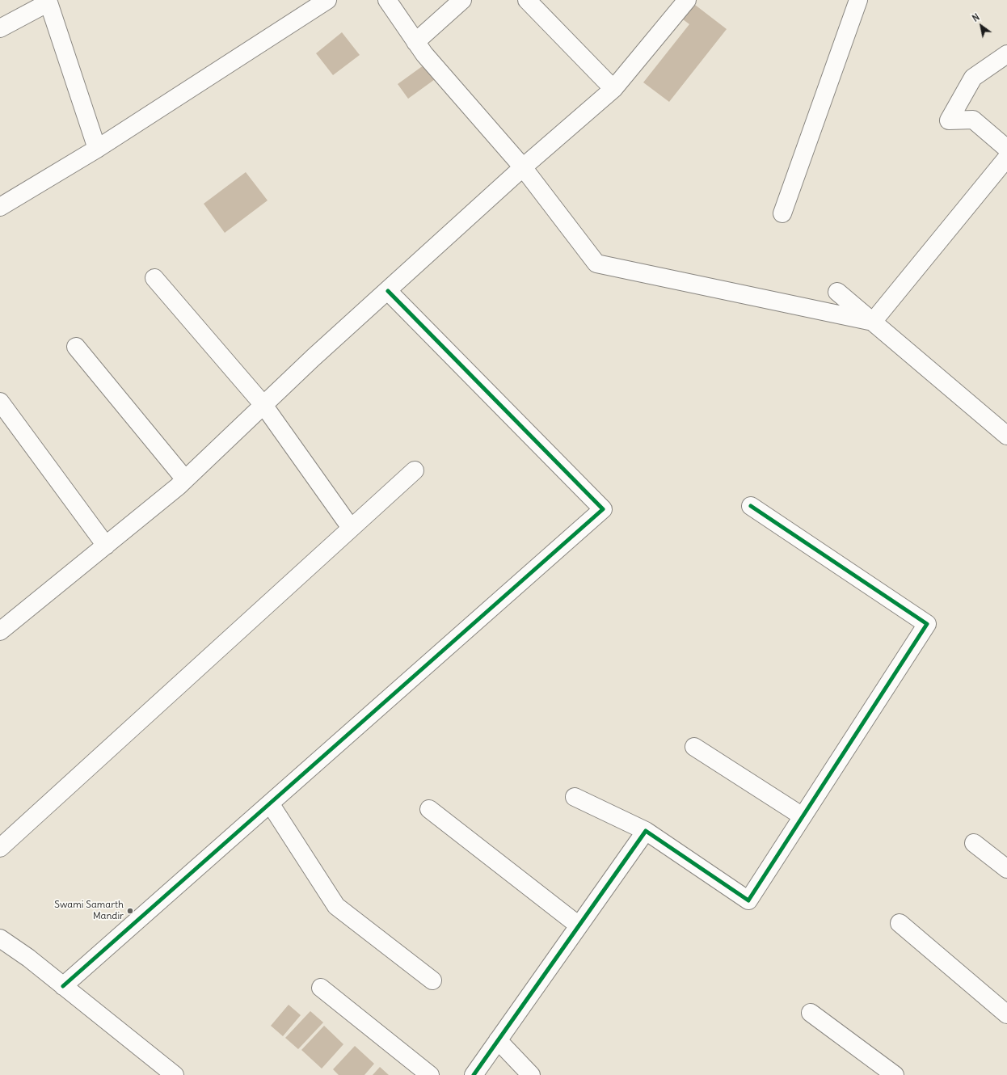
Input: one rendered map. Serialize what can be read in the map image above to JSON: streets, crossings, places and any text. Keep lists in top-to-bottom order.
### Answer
{
  "places": ["Swami Samarth Mandir"],
  "north": "top left"
}
